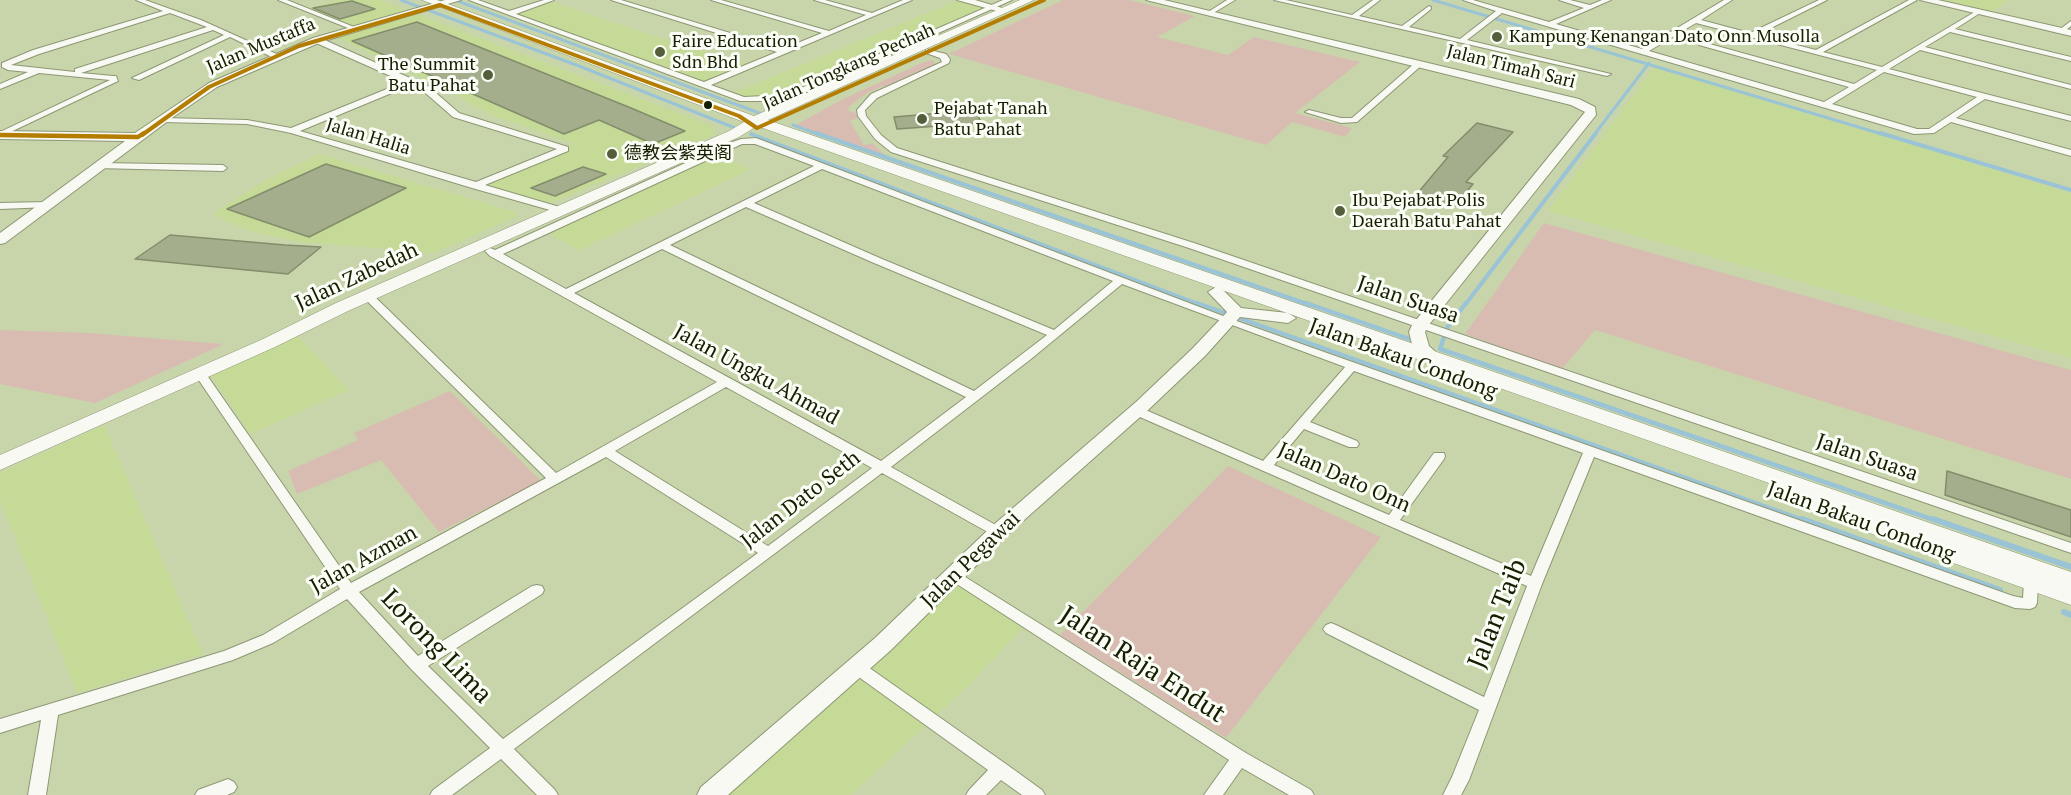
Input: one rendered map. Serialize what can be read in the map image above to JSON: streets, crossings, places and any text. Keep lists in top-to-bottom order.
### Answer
{
  "streets": {
    "main road": ["Jalan Tongkang Pechah", "Jalan Zabedah", "Jalan Bakau Condong"],
    "street": [
      "Jalan Mustaffa",
      "Jalan Timah Sari",
      "Jalan Halia",
      "Jalan Suasa",
      "Jalan Ungku Ahmad",
      "Jalan Dato Onn",
      "Jalan Dato Seth",
      "Jalan Azman",
      "Jalan Pegawai",
      "Jalan Taib",
      "Lorong Lima",
      "Jalan Raja Endut"
    ]
  },
  "crossings": [
    ["Jalan Mustaffa", "Jalan Halia"],
    ["Jalan Mustaffa", "Jalan Bakau Condong"],
    ["Jalan Tongkang Pechah", "Jalan Zabedah"],
    ["Jalan Tongkang Pechah", "Jalan Suasa"],
    ["Jalan Tongkang Pechah", "Jalan Bakau Condong"],
    ["Jalan Timah Sari", "Jalan Suasa"],
    ["Jalan Timah Sari", "Jalan Bakau Condong"],
    ["Jalan Halia", "Jalan Zabedah"],
    ["Jalan Zabedah", "Jalan Bakau Condong"],
    ["Jalan Zabedah", "Jalan Ungku Ahmad"],
    ["Jalan Zabedah", "Lorong Lima"],
    ["Jalan Suasa", "Jalan Bakau Condong"],
    ["Jalan Ungku Ahmad", "Jalan Dato Seth"],
    ["Jalan Ungku Ahmad", "Jalan Azman"],
    ["Jalan Ungku Ahmad", "Jalan Pegawai"],
    ["Jalan Dato Onn", "Jalan Pegawai"],
    ["Jalan Dato Onn", "Jalan Taib"],
    ["Jalan Dato Seth", "Lorong Lima"],
    ["Jalan Azman", "Lorong Lima"],
    ["Jalan Pegawai", "Jalan Raja Endut"]
  ],
  "places": [
    "Kampung Kenangan Dato Onn Musolla",
    "Faire Education Sdn Bhd",
    "The Summit Batu Pahat",
    "Pejabat Tanah Batu Pahat",
    "德教会紫英阁",
    "Ibu Pejabat Polis Daerah Batu Pahat"
  ]
}
